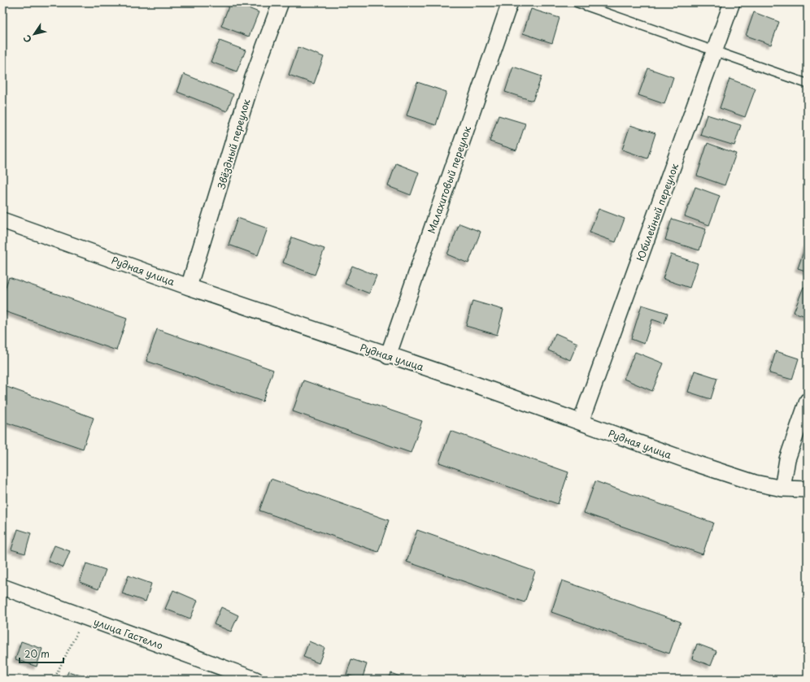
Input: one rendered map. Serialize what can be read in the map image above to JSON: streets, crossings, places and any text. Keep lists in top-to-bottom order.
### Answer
{
  "streets": {
    "street": [
      "Звёздный переулок",
      "Малахитовый переулок",
      "Юбилейный переулок",
      "Рудная улица",
      "улица Гастелло"
    ]
  },
  "crossings": [
    ["Звёздный переулок", "Рудная улица"],
    ["Малахитовый переулок", "Рудная улица"],
    ["Юбилейный переулок", "Рудная улица"]
  ],
  "scale_bar": "20 m",
  "north": "bottom left"
}
